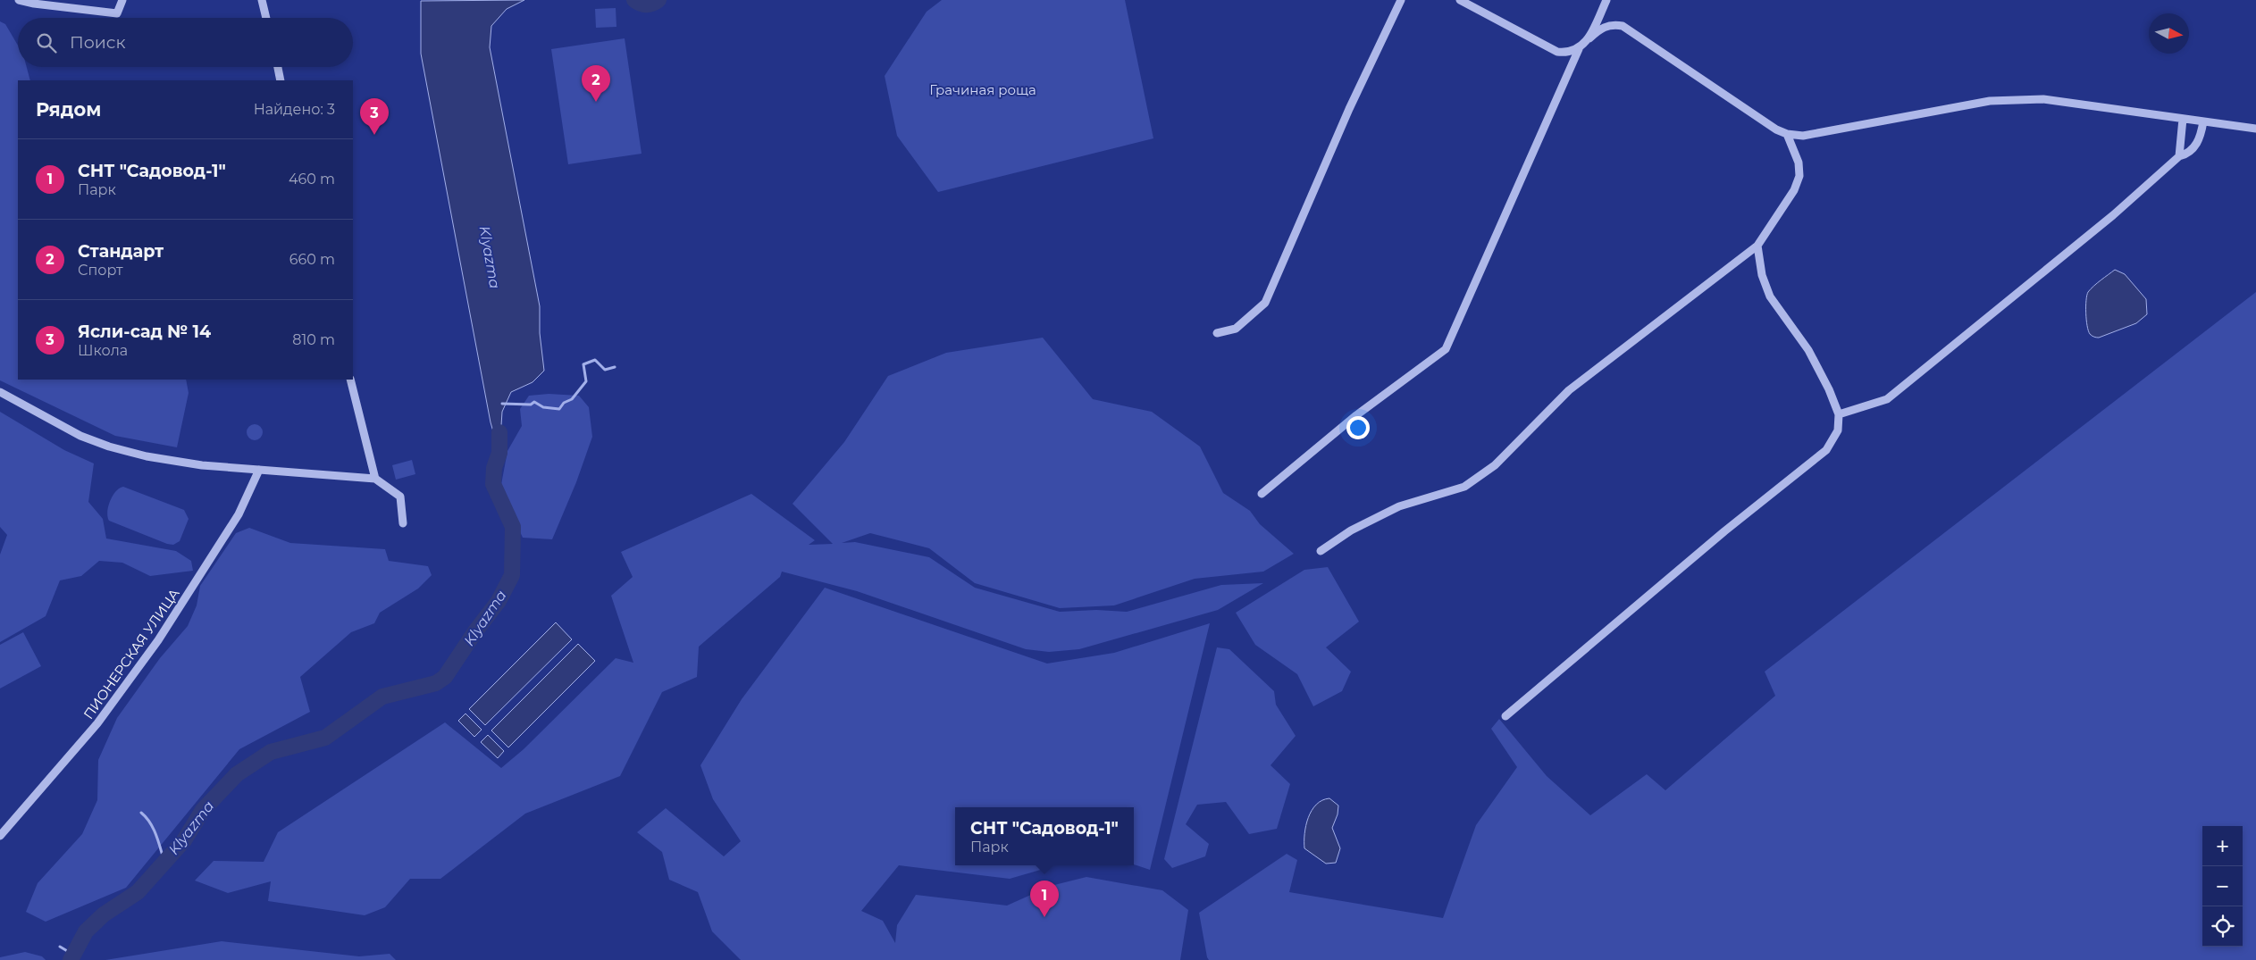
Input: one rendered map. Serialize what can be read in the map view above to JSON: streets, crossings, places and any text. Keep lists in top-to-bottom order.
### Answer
{
  "streets": {
    "street": ["ПИОНЕРСКАЯ УЛИЦА"]
  },
  "water": ["Klyazma"],
  "parks": ["Грачиная роща"],
  "north": "right",
  "page": {
    "search": "Поиск",
    "pins": ["2", "3", "1"],
    "heading": ["Рядом", "Найдено: 3"],
    "list": [
      {
        "mark": "1",
        "name": "СНТ \"Садовод-1\"",
        "note": "Парк",
        "value": "460 m"
      },
      {
        "mark": "2",
        "name": "Стандарт",
        "note": "Спорт",
        "value": "660 m"
      },
      {
        "mark": "3",
        "name": "Ясли-сад № 14",
        "note": "Школа",
        "value": "810 m"
      }
    ],
    "popup": ["СНТ \"Садовод-1\"", "Парк"],
    "map_buttons": ["+", "−"]
  }
}
